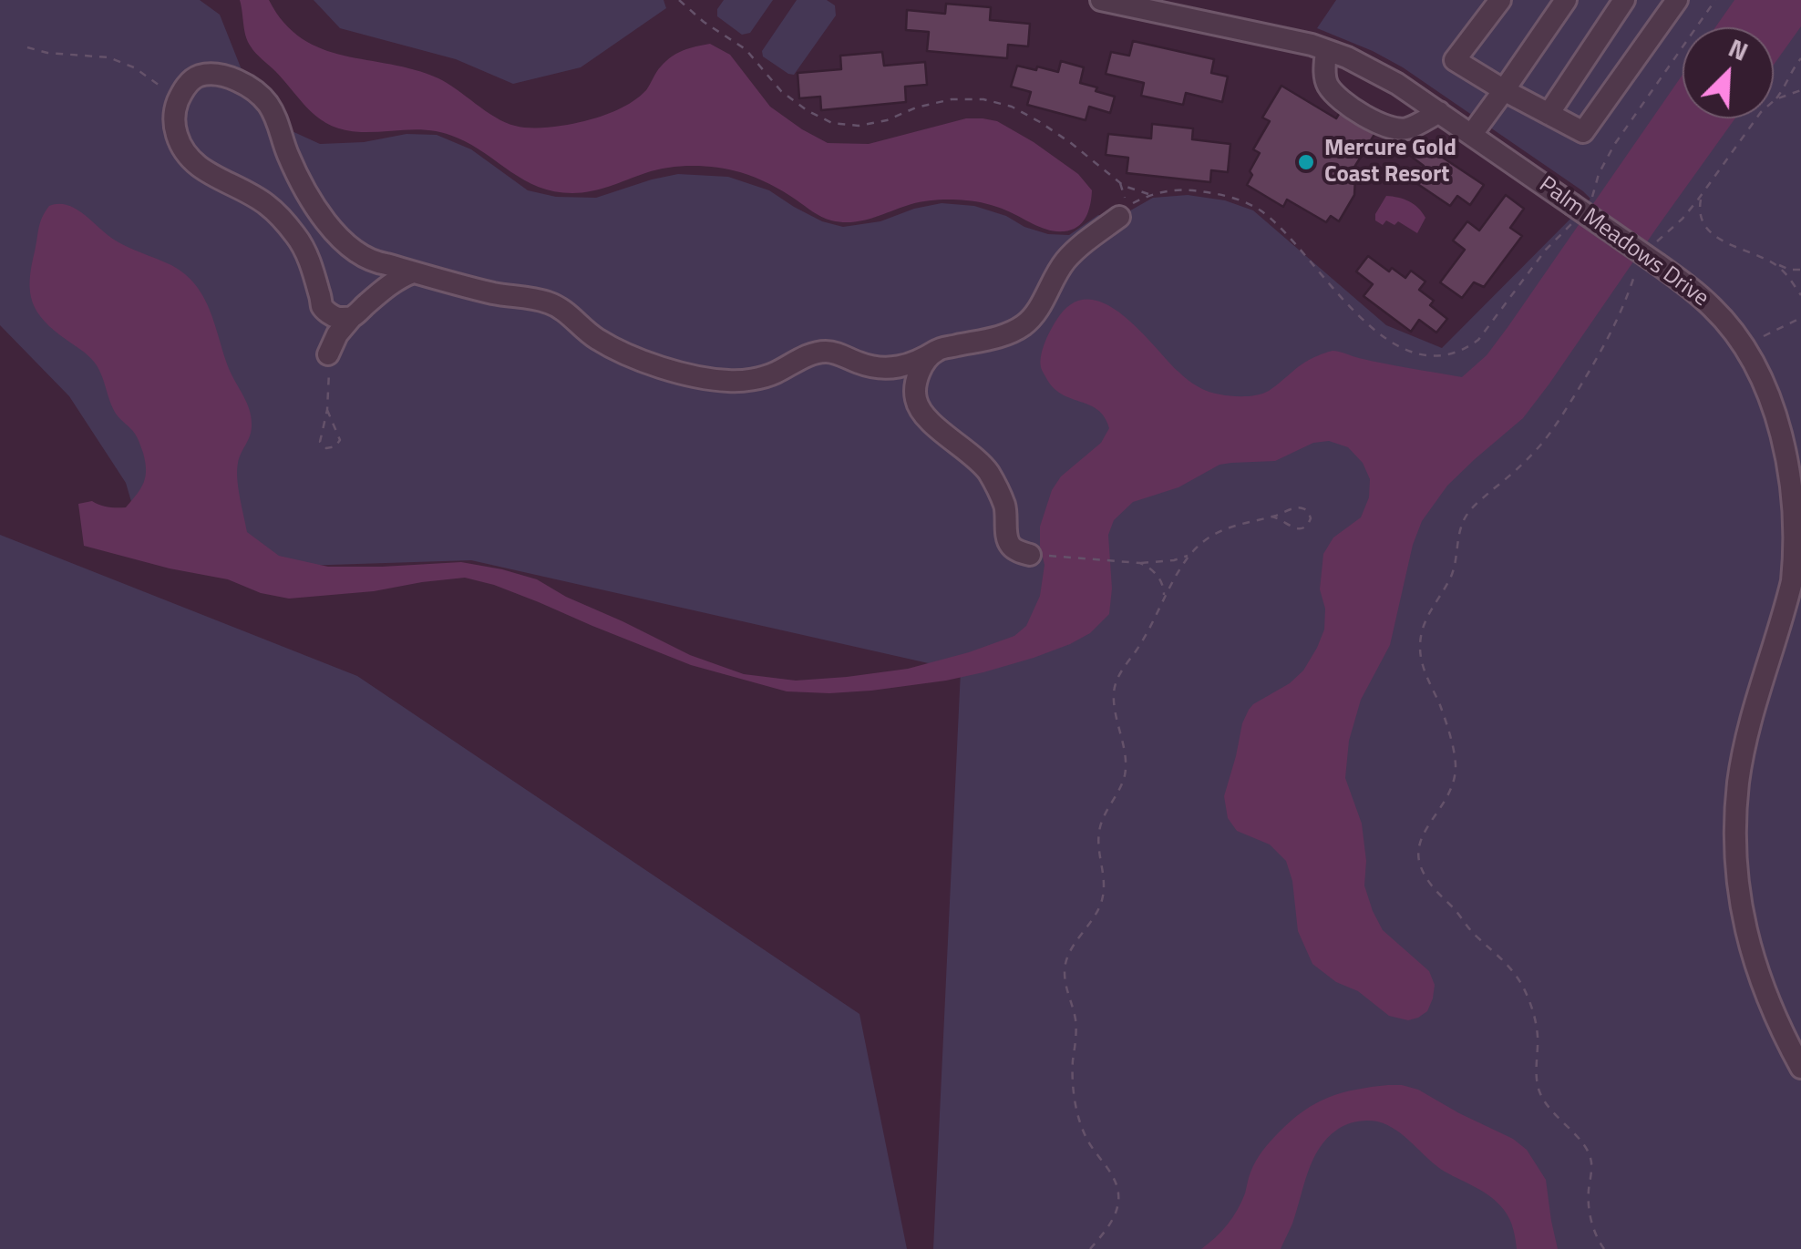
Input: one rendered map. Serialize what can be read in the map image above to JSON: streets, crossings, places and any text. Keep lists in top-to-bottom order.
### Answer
{
  "streets": {
    "street": ["Palm Meadows Drive"]
  },
  "places": ["Mercure Gold Coast Resort"],
  "north": "top right"
}
